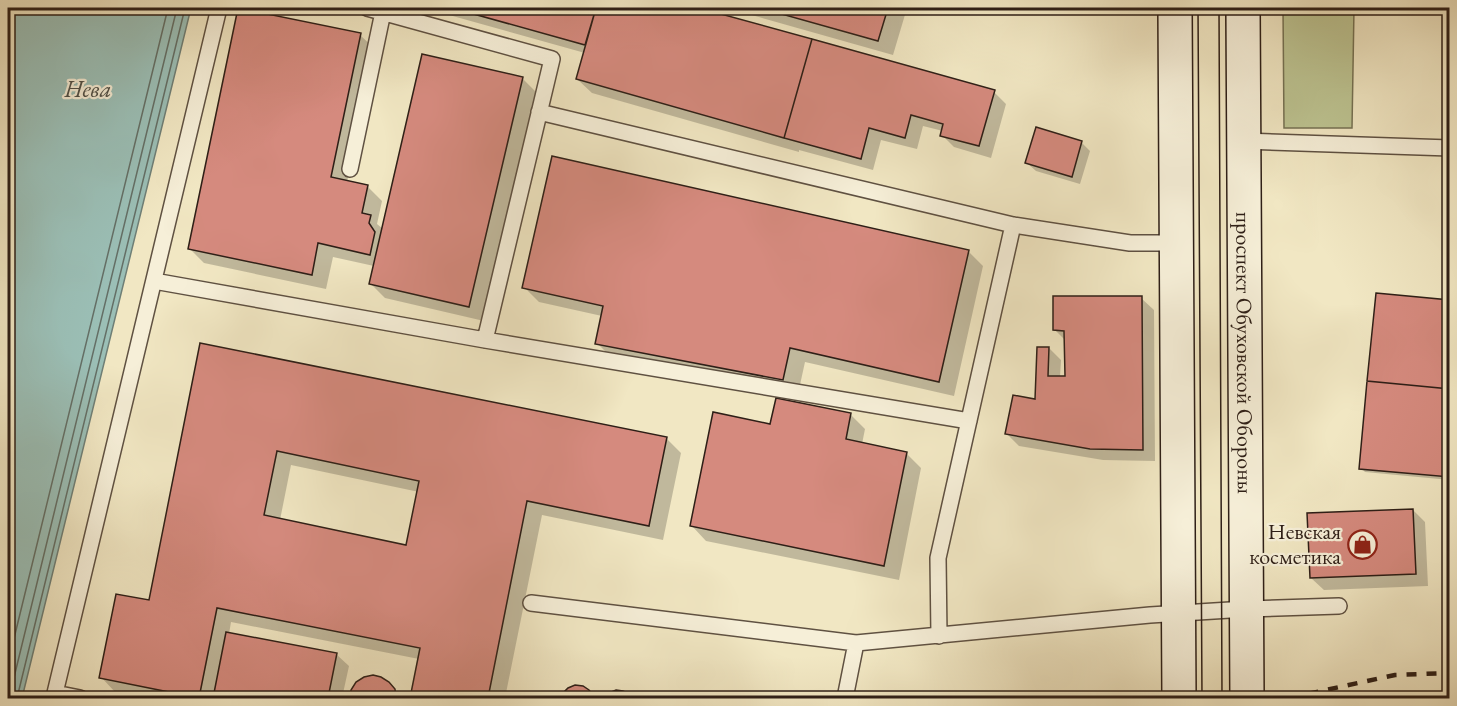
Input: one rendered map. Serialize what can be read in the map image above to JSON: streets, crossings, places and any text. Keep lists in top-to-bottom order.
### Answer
{
  "streets": {
    "main road": ["проспект Обуховской Обороны"]
  },
  "water": ["Нева"],
  "places": {
    "shop": ["Невская косметика"]
  }
}
